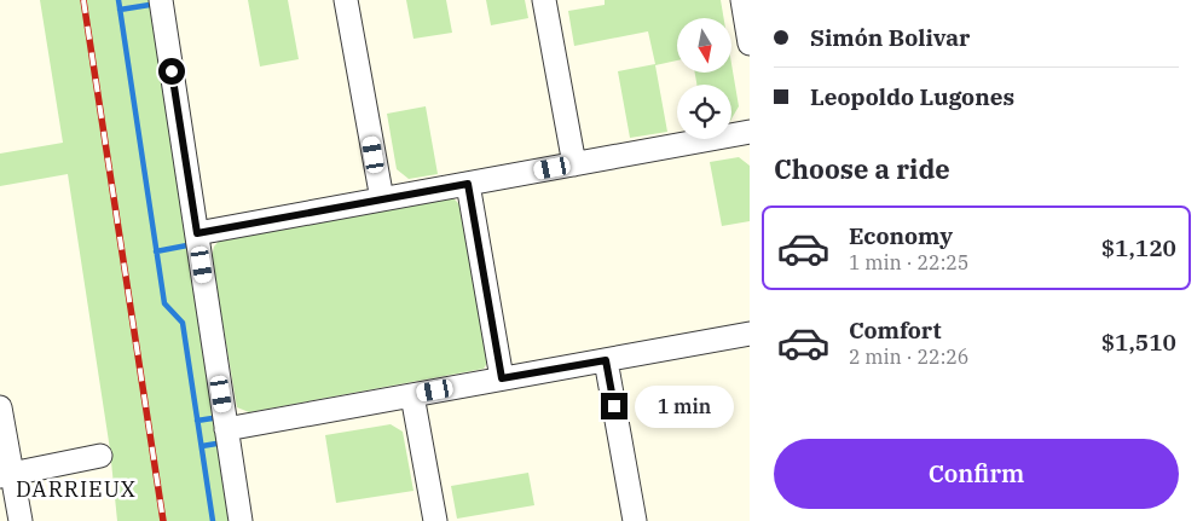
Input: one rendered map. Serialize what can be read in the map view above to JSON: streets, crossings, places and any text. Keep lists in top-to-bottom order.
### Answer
{
  "districts": ["DARRIEUX"],
  "north": "bottom",
  "page": {
    "banner": ["Simón Bolivar", "Leopoldo Lugones"],
    "heading": "Choose a ride",
    "list": [
      {
        "name": "Economy",
        "note": "1 min · 22:25",
        "value": "$1,120"
      },
      {
        "name": "Comfort",
        "note": "2 min · 22:26",
        "value": "$1,510"
      }
    ],
    "bubble": "1 min",
    "buttons": "Confirm"
  }
}
